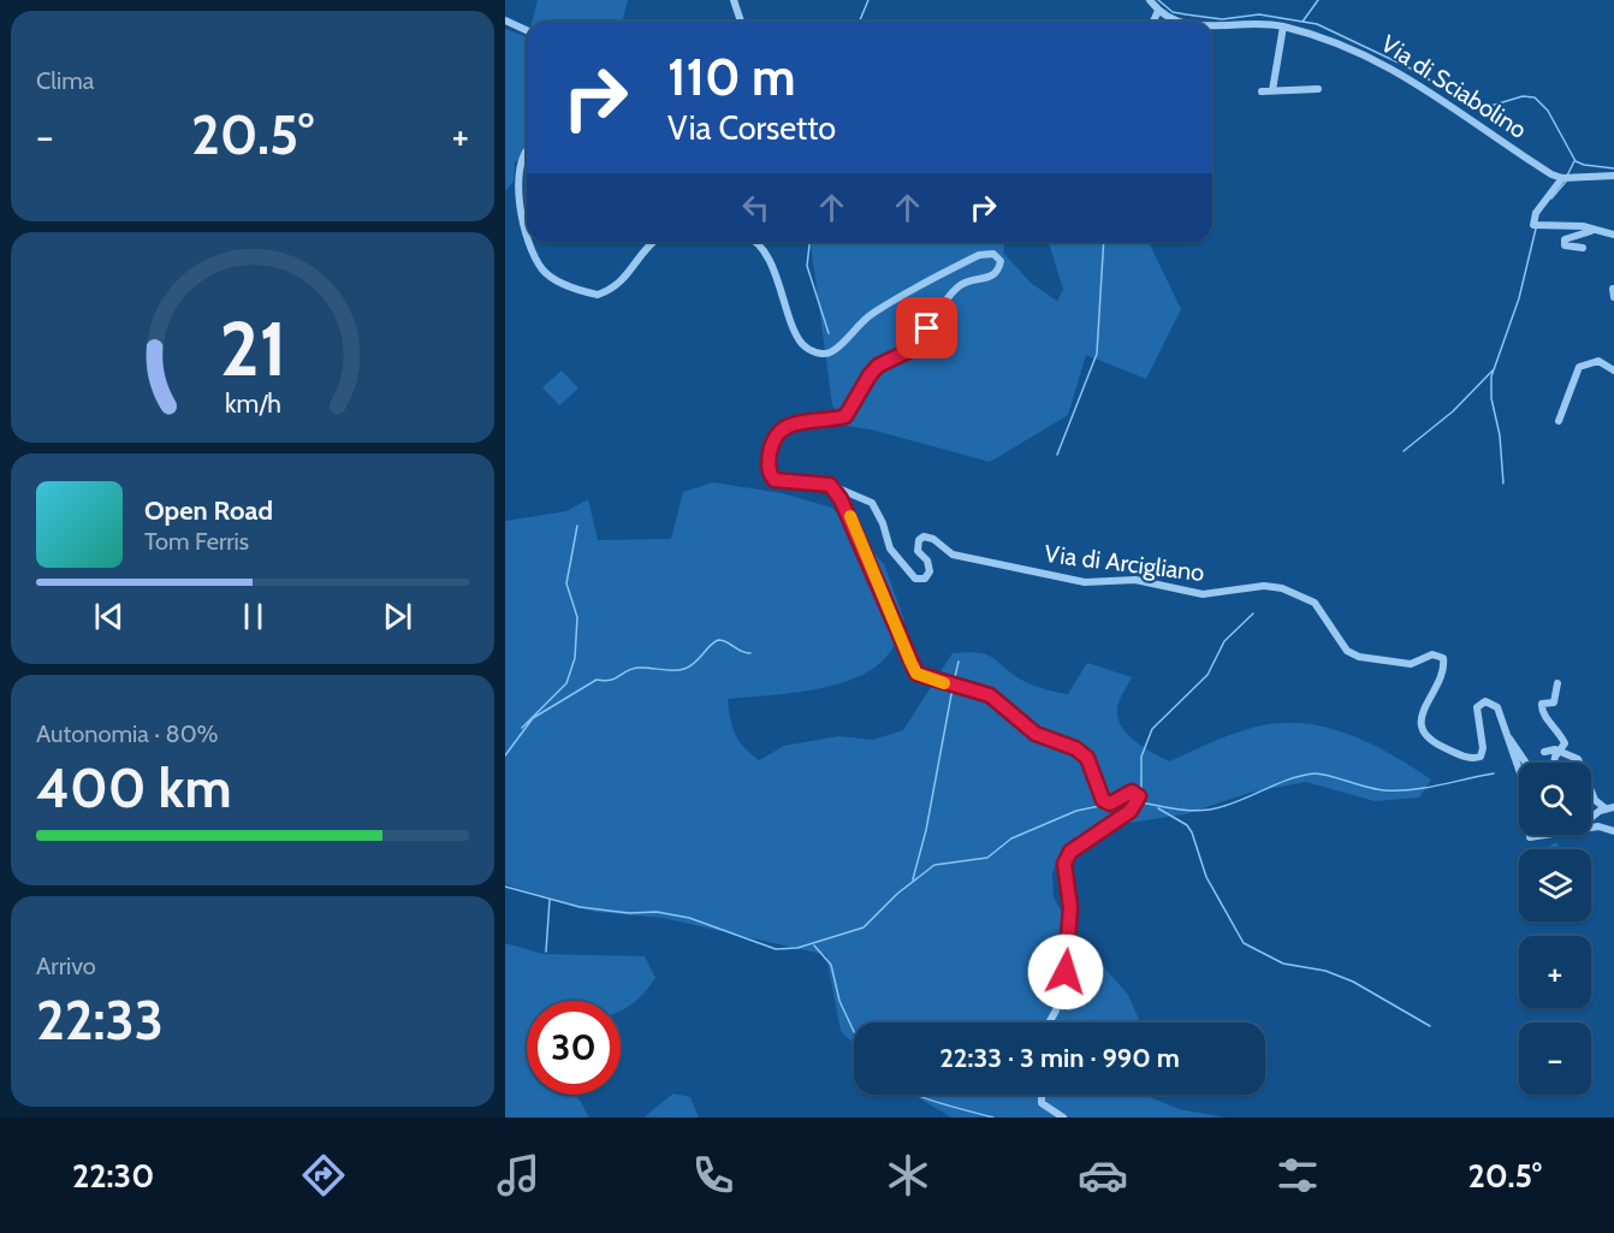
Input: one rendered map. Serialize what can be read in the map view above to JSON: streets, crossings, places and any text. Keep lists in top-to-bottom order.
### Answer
{
  "streets": {
    "street": ["Via di Sciabolino", "Via di Arcigliano"]
  },
  "page": {
    "tile": [
      "Clima",
      ["Autonomia · 80%", "400 km"],
      ["Arrivo", "22:33"]
    ],
    "turn": ["110 m", "Via Corsetto"],
    "heat": ["−", "20.5°", "+"],
    "song": ["Open Road", "Tom Ferris"],
    "map_buttons": ["+", "−"],
    "limit": "30",
    "trip": "22:33 · 3 min · 990 m",
    "tabs": ["22:30", "20.5°"],
    "gauge": ["21", "km/h"]
  }
}
